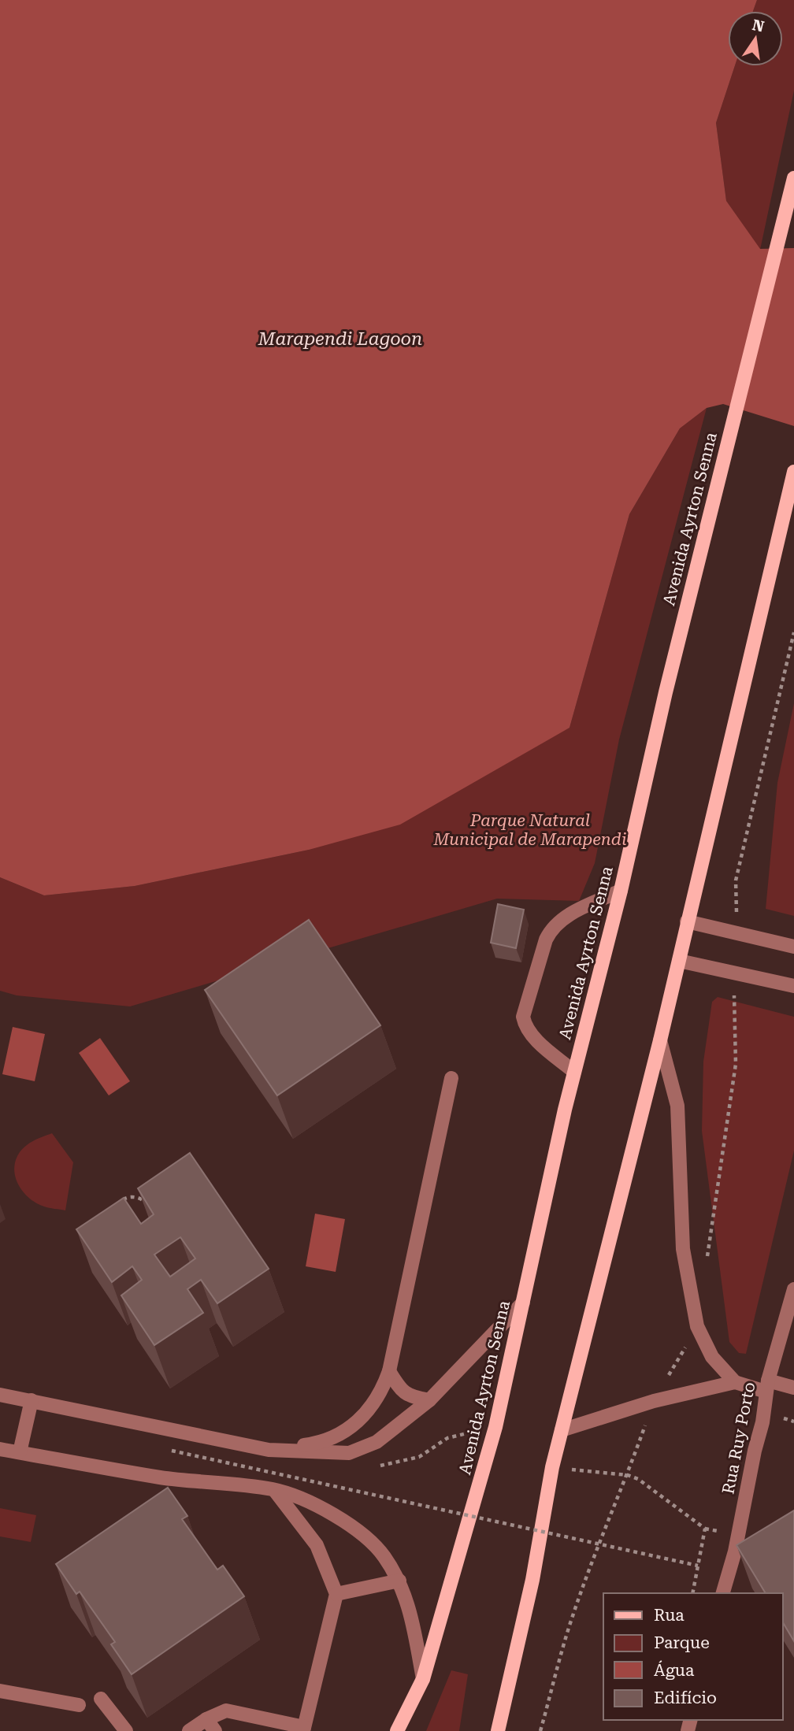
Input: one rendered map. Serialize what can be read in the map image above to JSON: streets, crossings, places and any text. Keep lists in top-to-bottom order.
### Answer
{
  "streets": {
    "main road": ["Avenida Ayrton Senna"],
    "street": ["Rua Ruy Porto"]
  },
  "water": ["Marapendi Lagoon"],
  "parks": ["Parque Natural Municipal de Marapendi"],
  "legend": [
    "Rua",
    "Parque",
    "Água",
    "Edifício"
  ],
  "north": "top"
}
